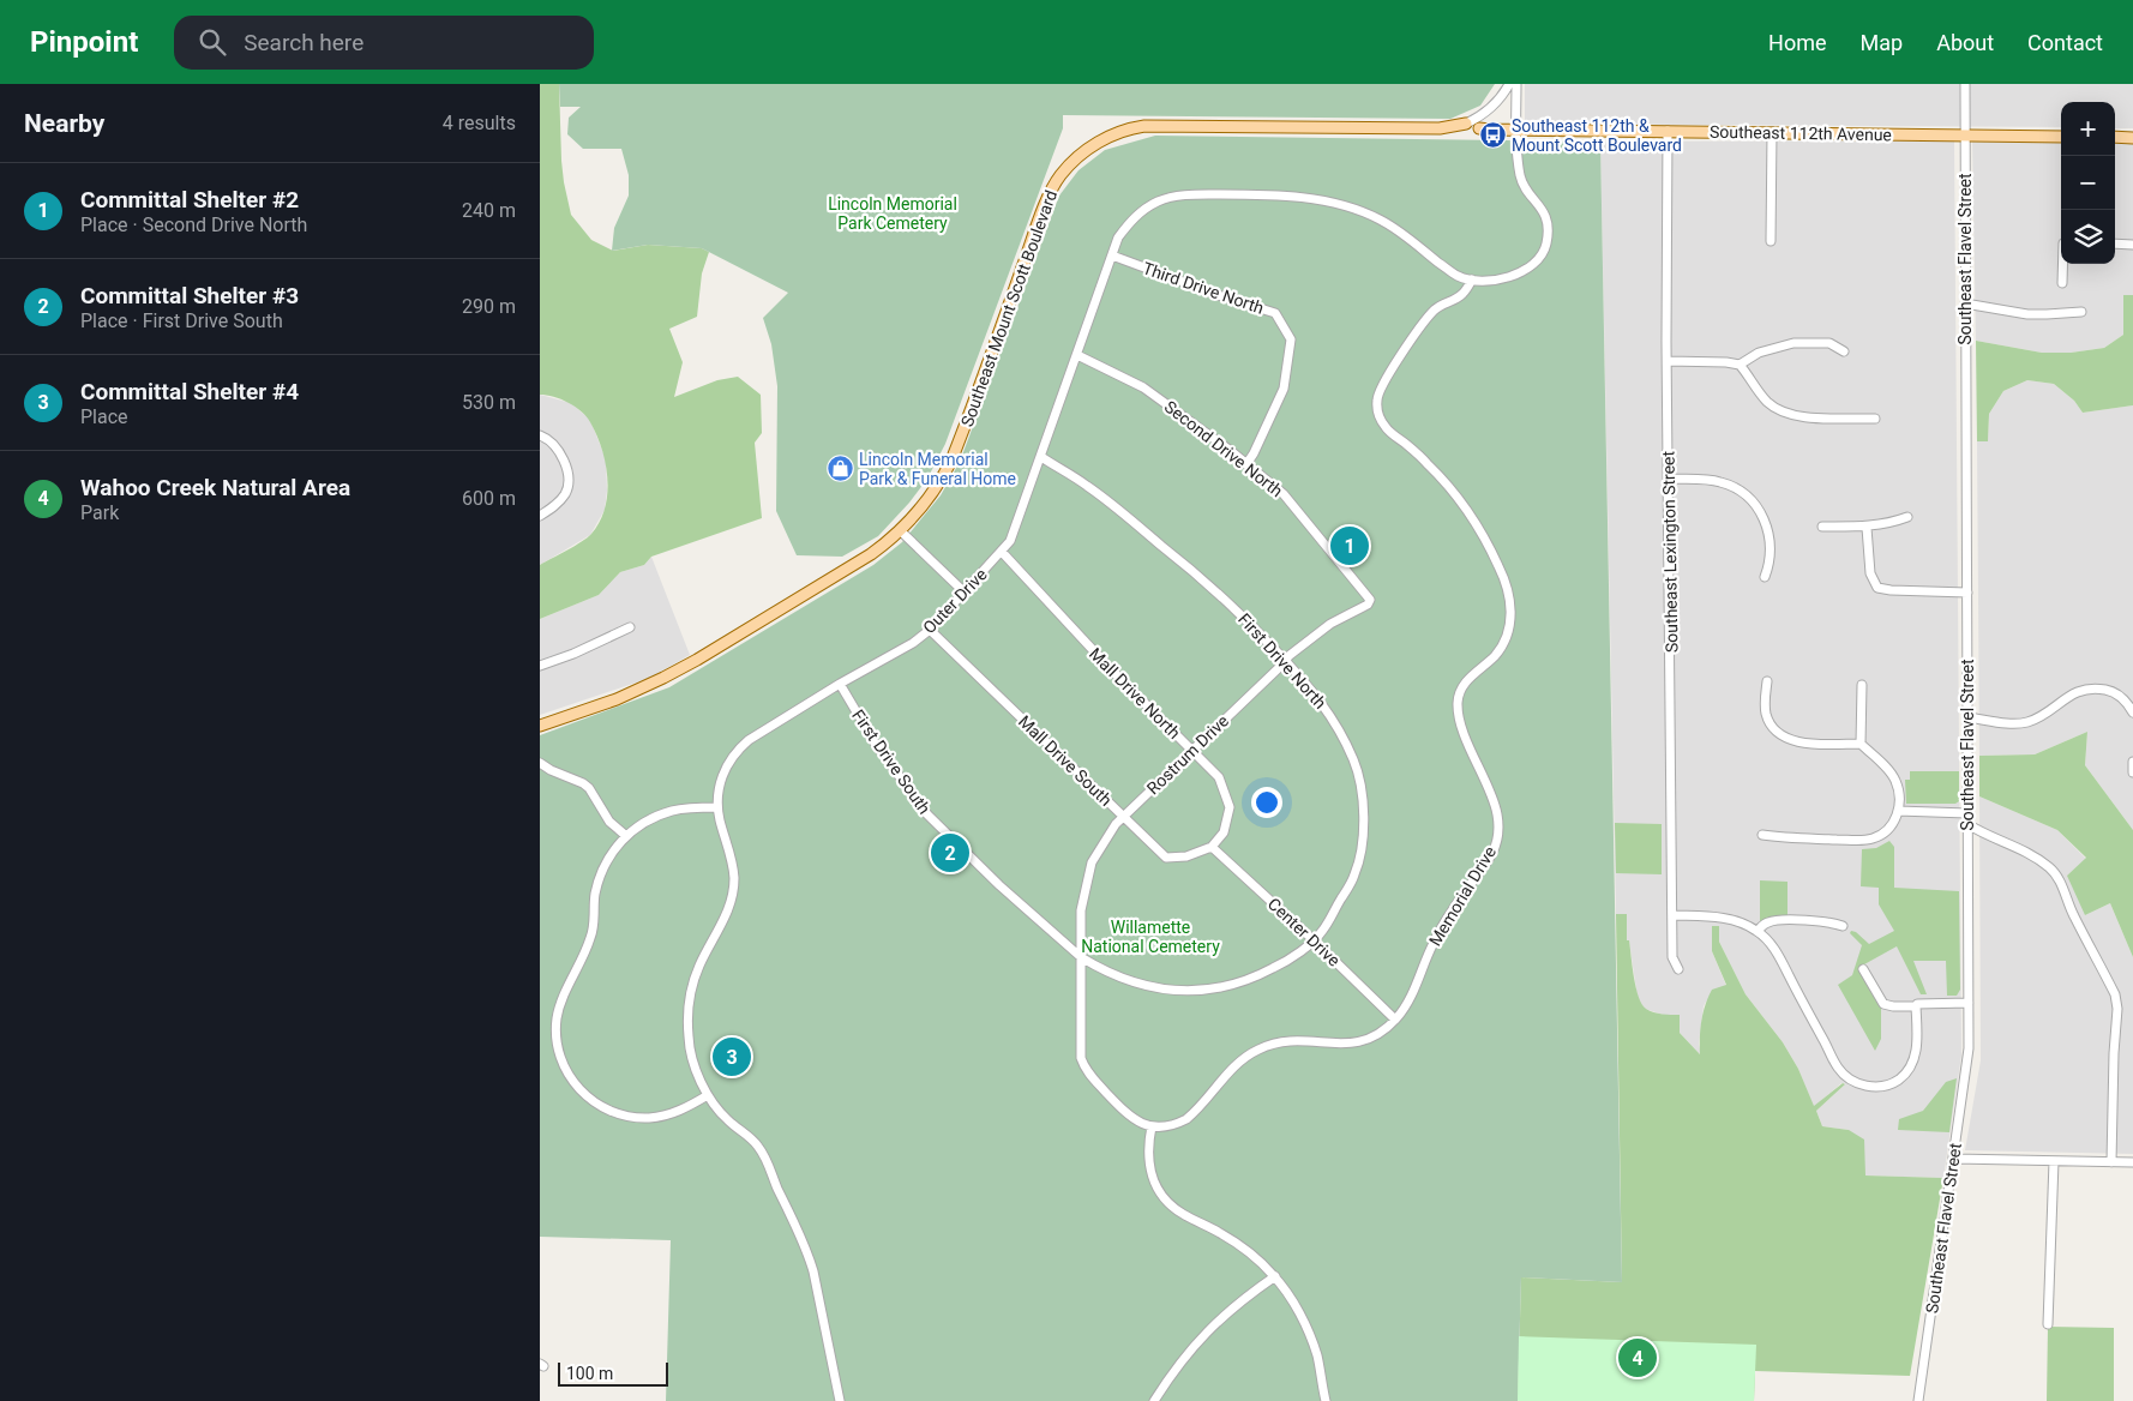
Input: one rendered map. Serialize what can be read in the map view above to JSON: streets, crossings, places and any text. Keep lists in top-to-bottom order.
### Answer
{
  "streets": {
    "main road": ["Southeast 112th Avenue", "Southeast Mount Scott Boulevard"],
    "street": [
      "Southeast Flavel Street",
      "Third Drive North",
      "Second Drive North",
      "Southeast Lexington Street",
      "Outer Drive",
      "First Drive North",
      "Mall Drive North",
      "Rostrum Drive",
      "Mall Drive South",
      "First Drive South",
      "Memorial Drive",
      "Center Drive"
    ]
  },
  "crossings": [
    ["Southeast 112th Avenue", "Southeast Flavel Street"],
    ["Southeast 112th Avenue", "Southeast Mount Scott Boulevard"],
    ["Southeast 112th Avenue", "Southeast Lexington Street"],
    ["Third Drive North", "Second Drive North"],
    ["Third Drive North", "Outer Drive"],
    ["Second Drive North", "Outer Drive"],
    ["Second Drive North", "Rostrum Drive"],
    ["Outer Drive", "First Drive North"],
    ["Outer Drive", "Mall Drive North"],
    ["Outer Drive", "Mall Drive South"],
    ["Outer Drive", "First Drive South"],
    ["Outer Drive", "Memorial Drive"],
    ["First Drive North", "Rostrum Drive"],
    ["First Drive North", "First Drive South"],
    ["First Drive North", "Center Drive"],
    ["Mall Drive North", "Rostrum Drive"],
    ["Mall Drive North", "Mall Drive South"],
    ["Mall Drive North", "Center Drive"],
    ["Rostrum Drive", "Mall Drive South"],
    ["Rostrum Drive", "First Drive South"],
    ["Mall Drive South", "Center Drive"],
    ["First Drive South", "Center Drive"],
    ["Memorial Drive", "Center Drive"]
  ],
  "parks": ["Lincoln Memorial Park Cemetery", "Willamette National Cemetery"],
  "places": {
    "bus stop": ["Southeast 112th & Mount Scott Boulevard"],
    "shop": ["Lincoln Memorial Park & Funeral Home"]
  },
  "scale_bar": "100 m",
  "page": {
    "header": "Pinpoint",
    "search": "Search here",
    "nav": [
      "Home",
      "Map",
      "About",
      "Contact"
    ],
    "heading": ["Nearby", "4 results"],
    "map_buttons": ["+", "−"],
    "list": [
      {
        "mark": "1",
        "name": "Committal Shelter #2",
        "note": "Place · Second Drive North",
        "value": "240 m"
      },
      {
        "mark": "2",
        "name": "Committal Shelter #3",
        "note": "Place · First Drive South",
        "value": "290 m"
      },
      {
        "mark": "3",
        "name": "Committal Shelter #4",
        "note": "Place",
        "value": "530 m"
      },
      {
        "mark": "4",
        "name": "Wahoo Creek Natural Area",
        "note": "Park",
        "value": "600 m"
      }
    ],
    "pins": [
      "1",
      "2",
      "3",
      "4"
    ],
    "scale": "100 m"
  }
}
